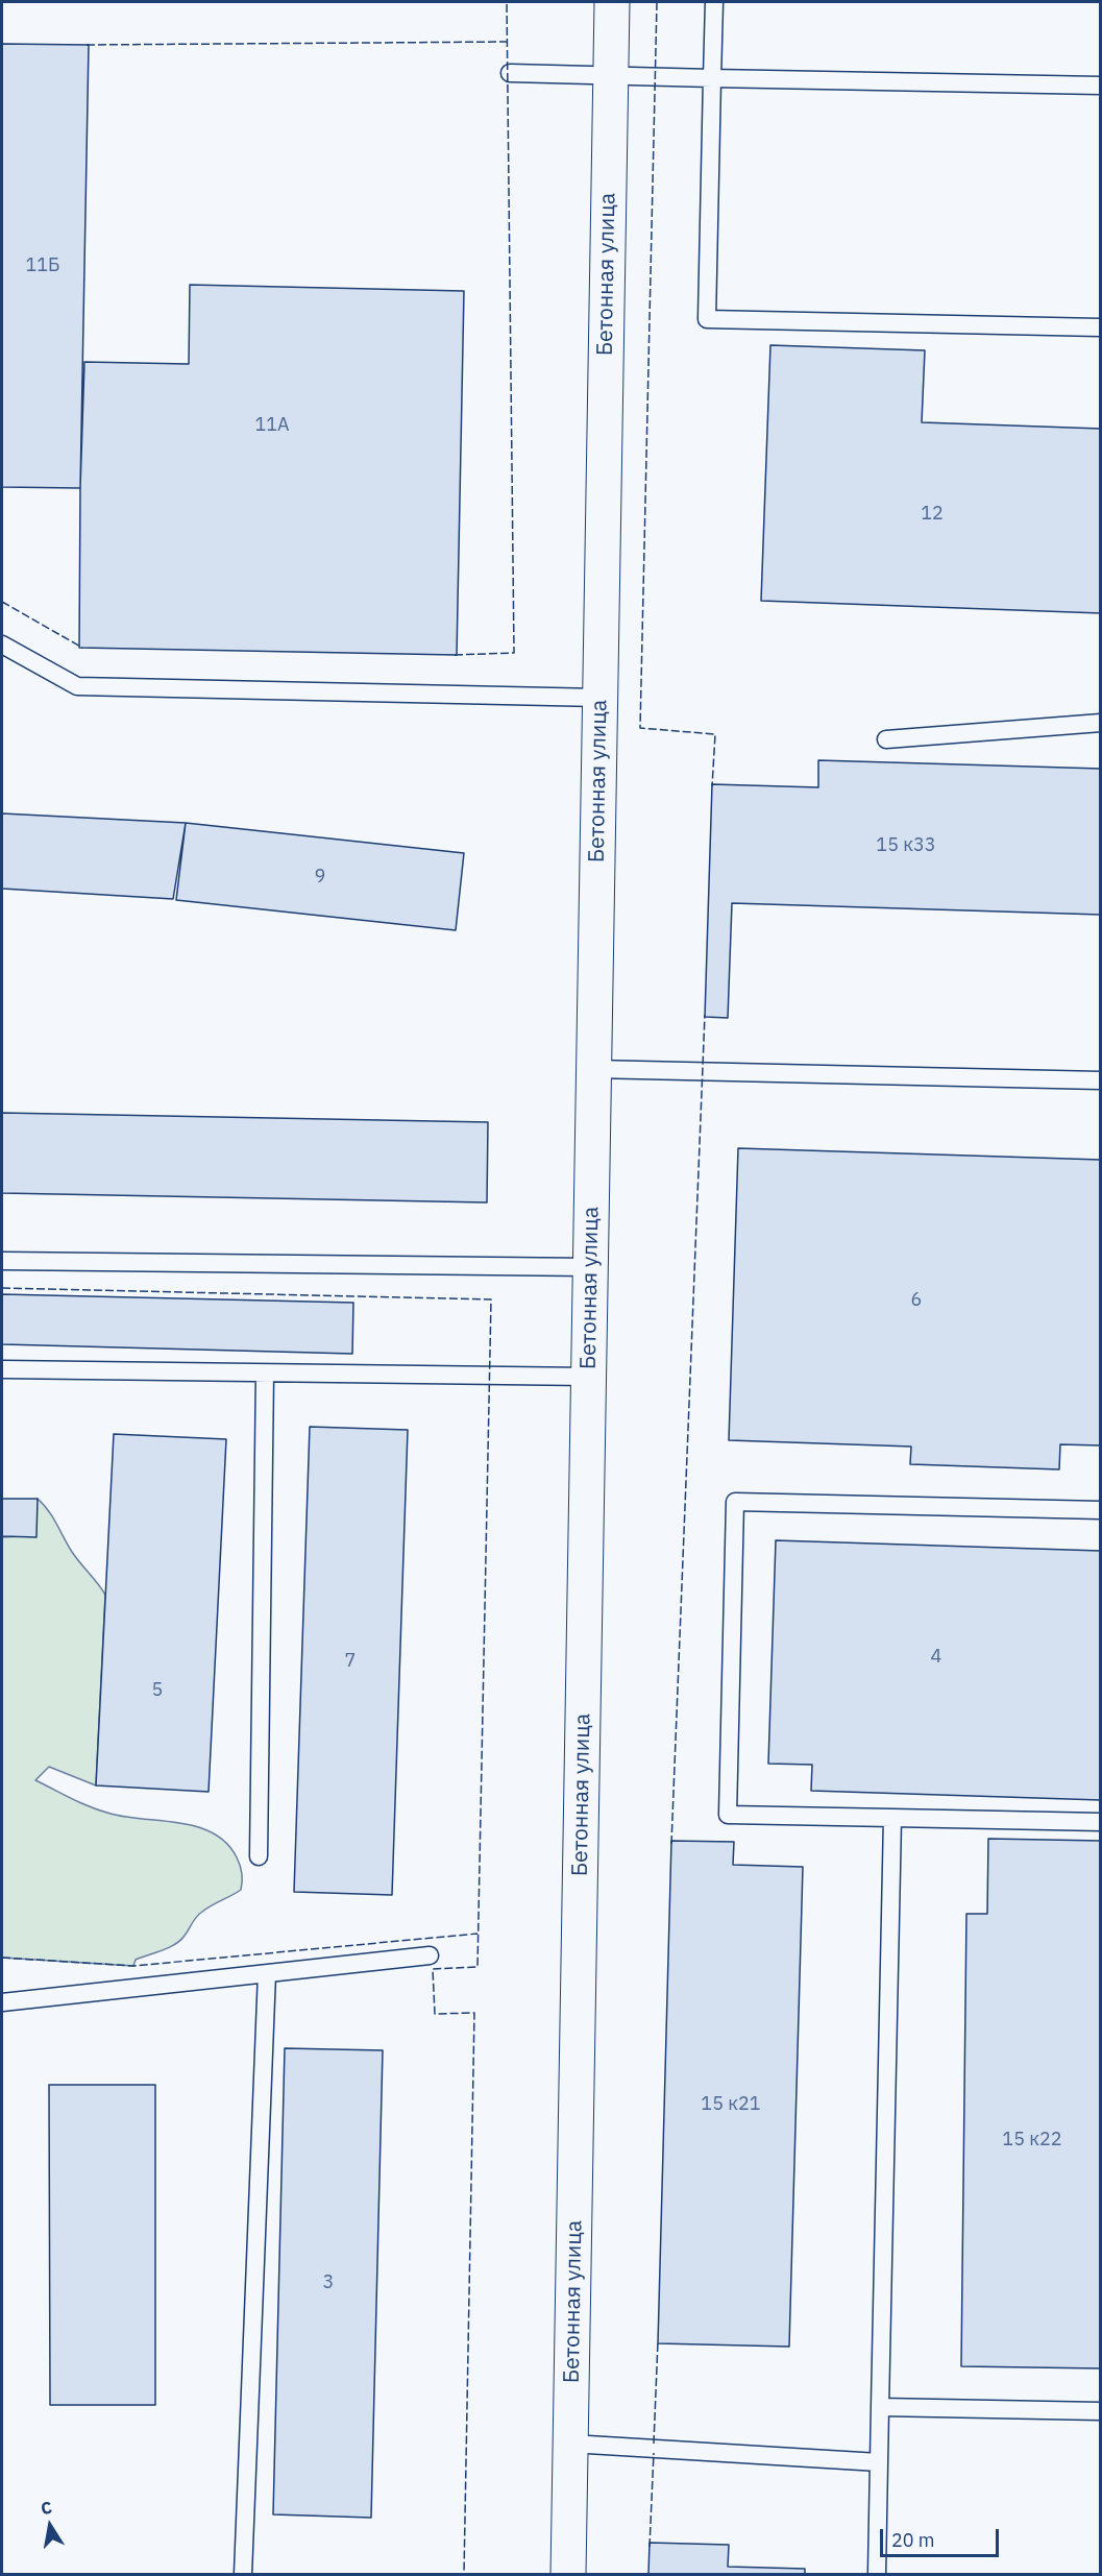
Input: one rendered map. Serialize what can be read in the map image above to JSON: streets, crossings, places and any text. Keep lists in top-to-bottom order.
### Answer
{
  "streets": {
    "street": ["Бетонная улица"]
  },
  "house_numbers": [
    "11Б",
    "11А",
    "12",
    "15 к33",
    "9",
    "6",
    "4",
    "7",
    "5",
    "15 к21",
    "15 к22",
    "3"
  ],
  "scale_bar": "20 m",
  "north": "top"
}
